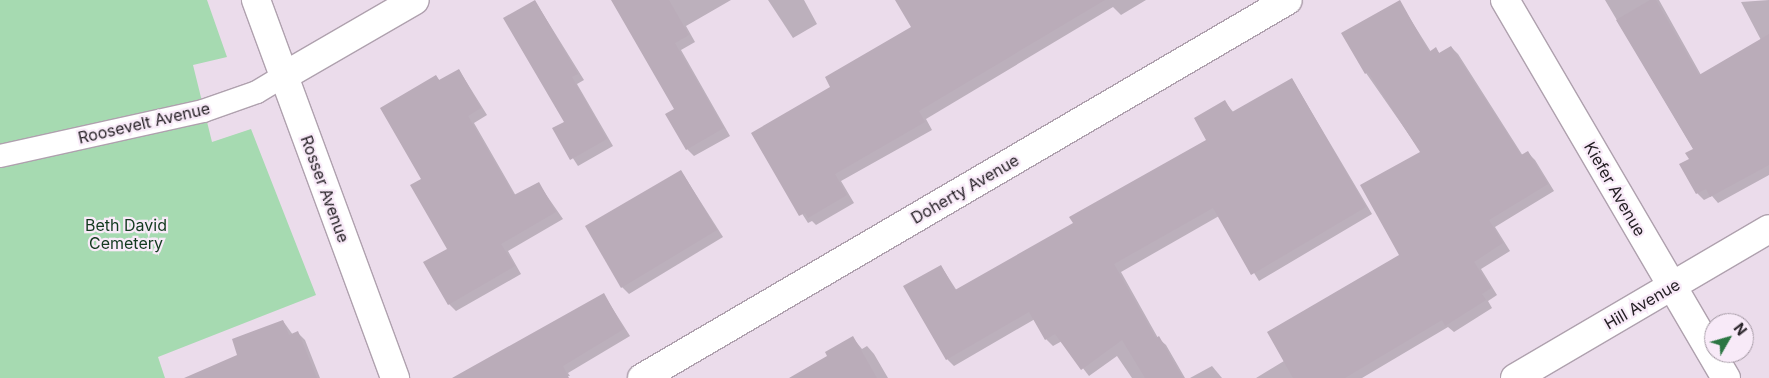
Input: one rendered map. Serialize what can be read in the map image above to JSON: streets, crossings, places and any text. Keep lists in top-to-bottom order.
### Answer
{
  "streets": {
    "street": [
      "Rosser Avenue",
      "Doherty Avenue",
      "Kiefer Avenue",
      "Hill Avenue"
    ],
    "lane": ["Roosevelt Avenue"]
  },
  "crossings": [
    ["Roosevelt Avenue", "Rosser Avenue"],
    ["Kiefer Avenue", "Hill Avenue"]
  ],
  "parks": ["Beth David Cemetery"],
  "north": "top right"
}
